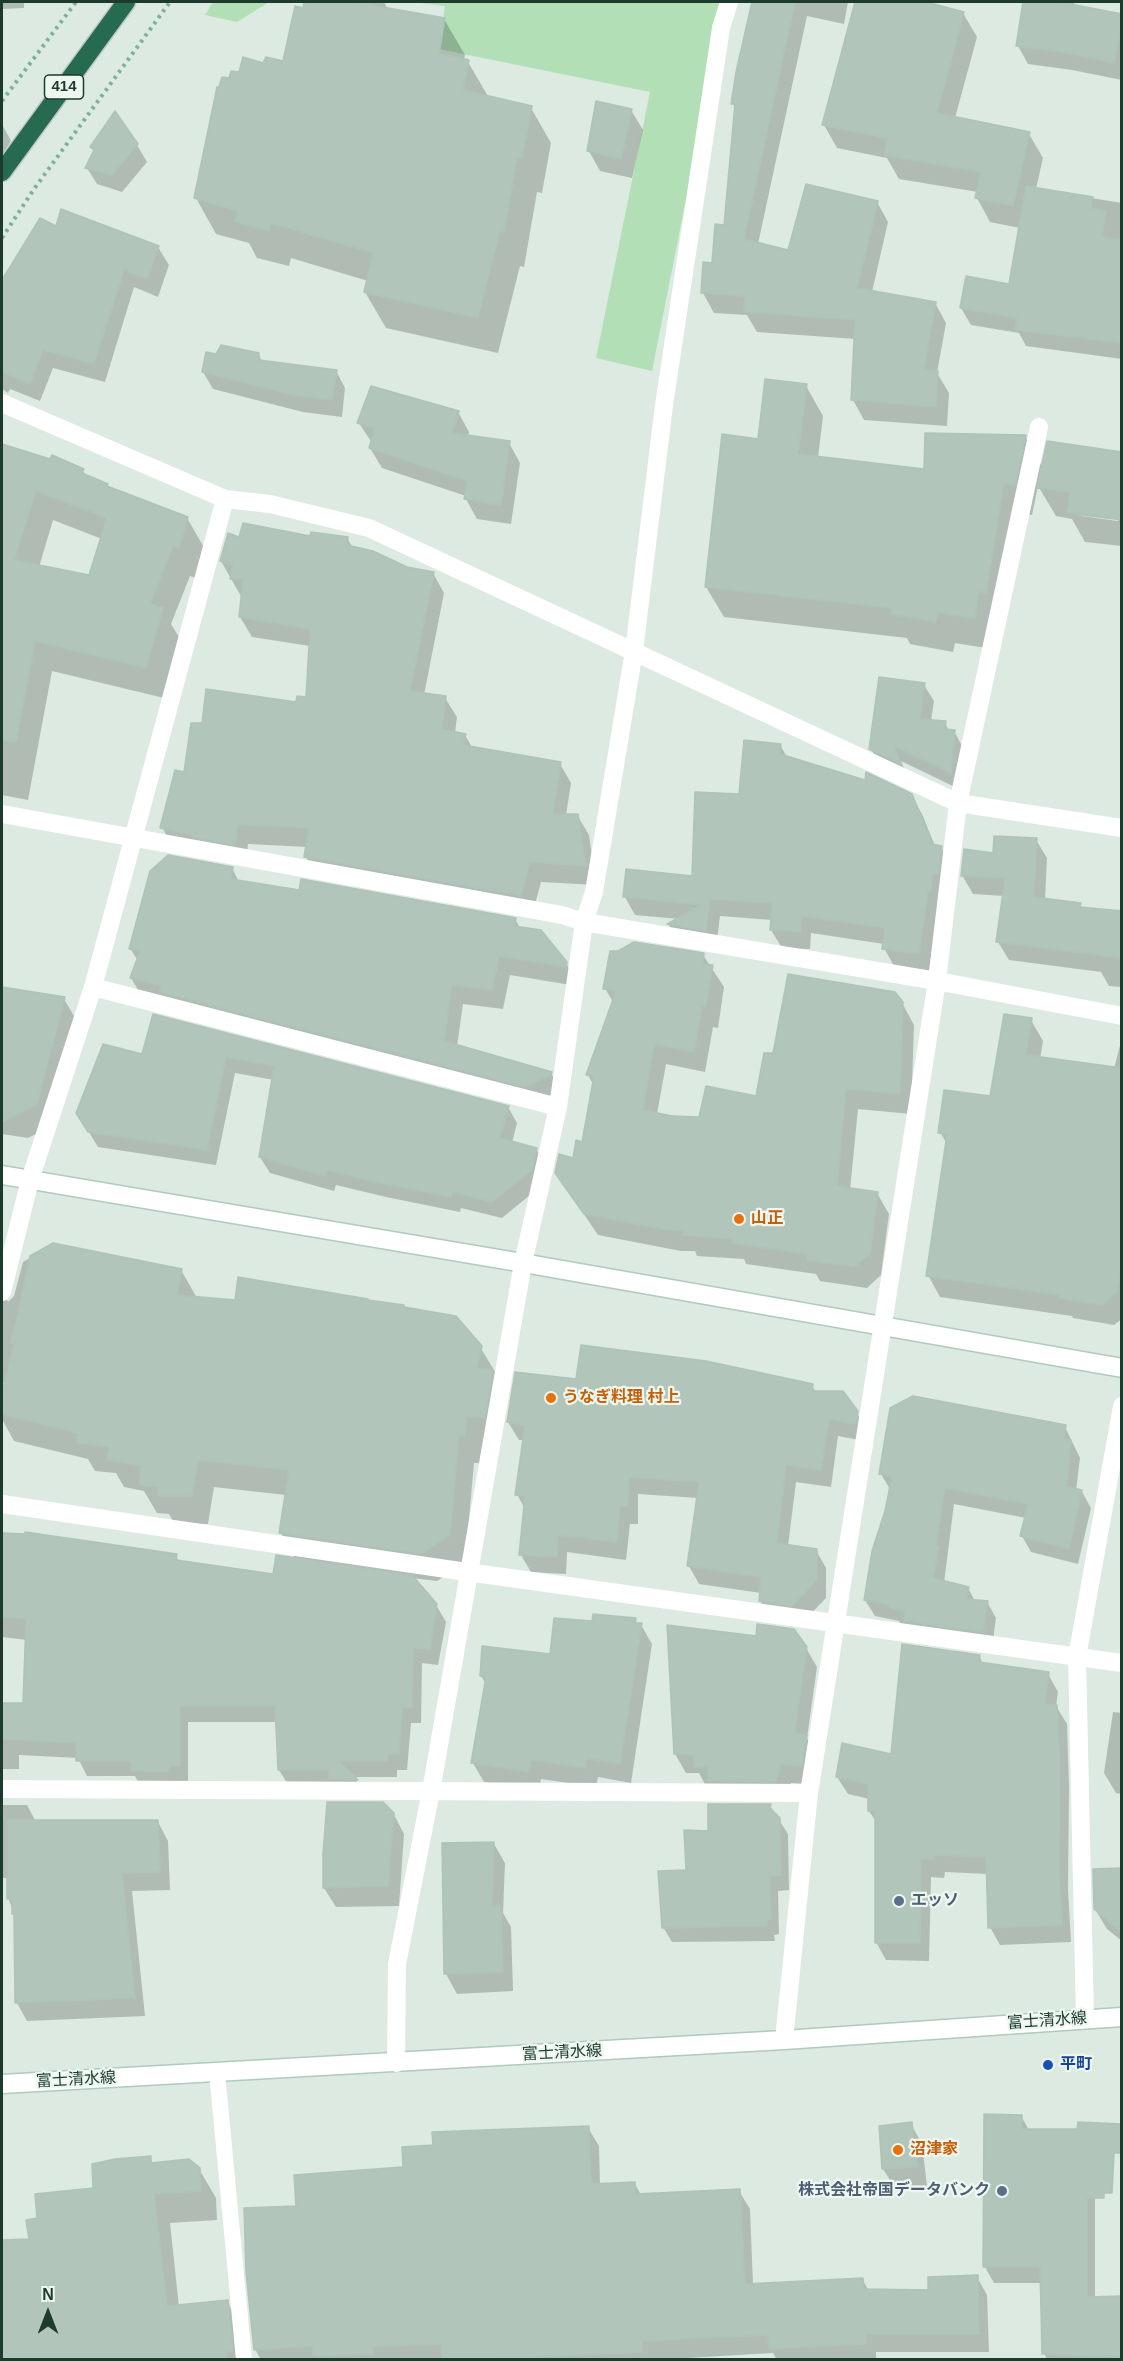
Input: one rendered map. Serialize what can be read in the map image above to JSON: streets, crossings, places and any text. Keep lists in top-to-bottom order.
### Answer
{
  "streets": {
    "highway": ["414"],
    "street": ["富士清水線"]
  },
  "places": [
    "山正",
    "うなぎ料理 村上",
    "エッソ",
    "平町",
    "沼津家",
    "株式会社帝国データバンク"
  ],
  "north": "top"
}
